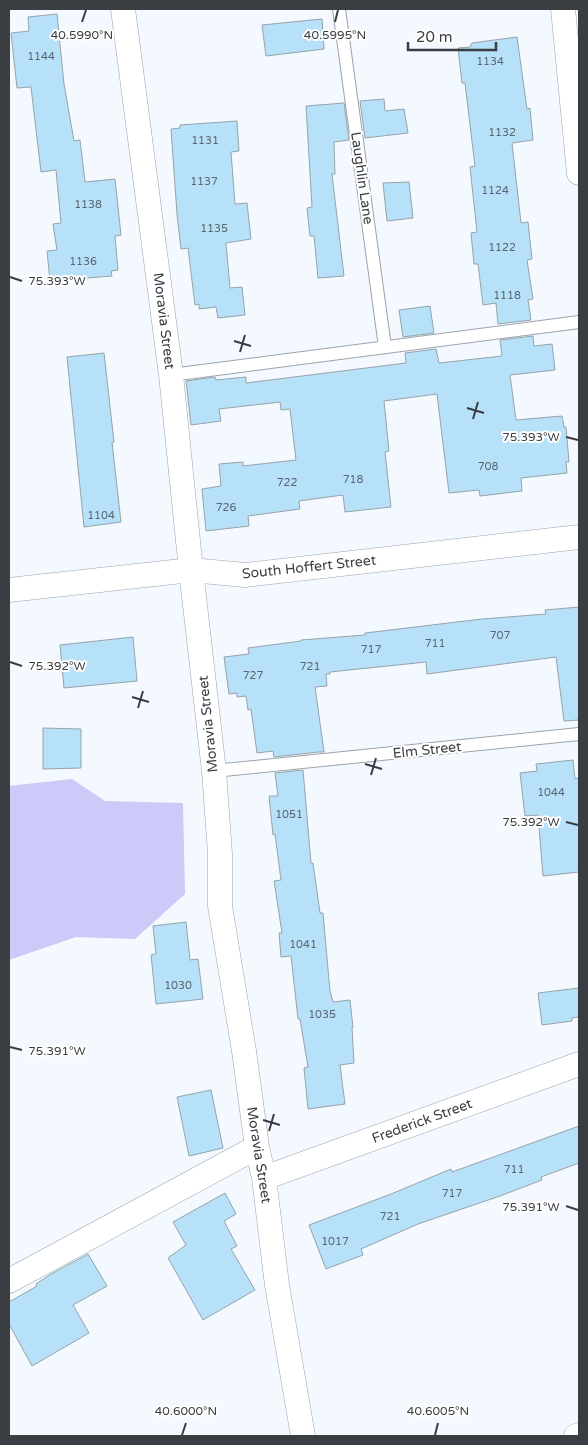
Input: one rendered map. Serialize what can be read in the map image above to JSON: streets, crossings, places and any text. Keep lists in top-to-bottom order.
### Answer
{
  "streets": {
    "street": ["Moravia Street", "South Hoffert Street", "Frederick Street"],
    "lane": ["Laughlin Lane", "Elm Street"]
  },
  "crossings": [
    ["Moravia Street", "South Hoffert Street"],
    ["Moravia Street", "Elm Street"],
    ["Moravia Street", "Frederick Street"]
  ],
  "house_numbers": [
    "1144",
    "1134",
    "1132",
    "1131",
    "1137",
    "1124",
    "1138",
    "1135",
    "1122",
    "1136",
    "1118",
    "708",
    "718",
    "722",
    "726",
    "1104",
    "707",
    "711",
    "717",
    "721",
    "727",
    "1044",
    "1051",
    "1041",
    "1030",
    "1035",
    "711",
    "717",
    "721",
    "1017"
  ],
  "scale_bar": "20 m",
  "coordinates": [
    "40.5990°N",
    "40.5995°N",
    "75.393°W",
    "75.392°W",
    "75.391°W",
    "40.6000°N",
    "40.6005°N"
  ]
}
